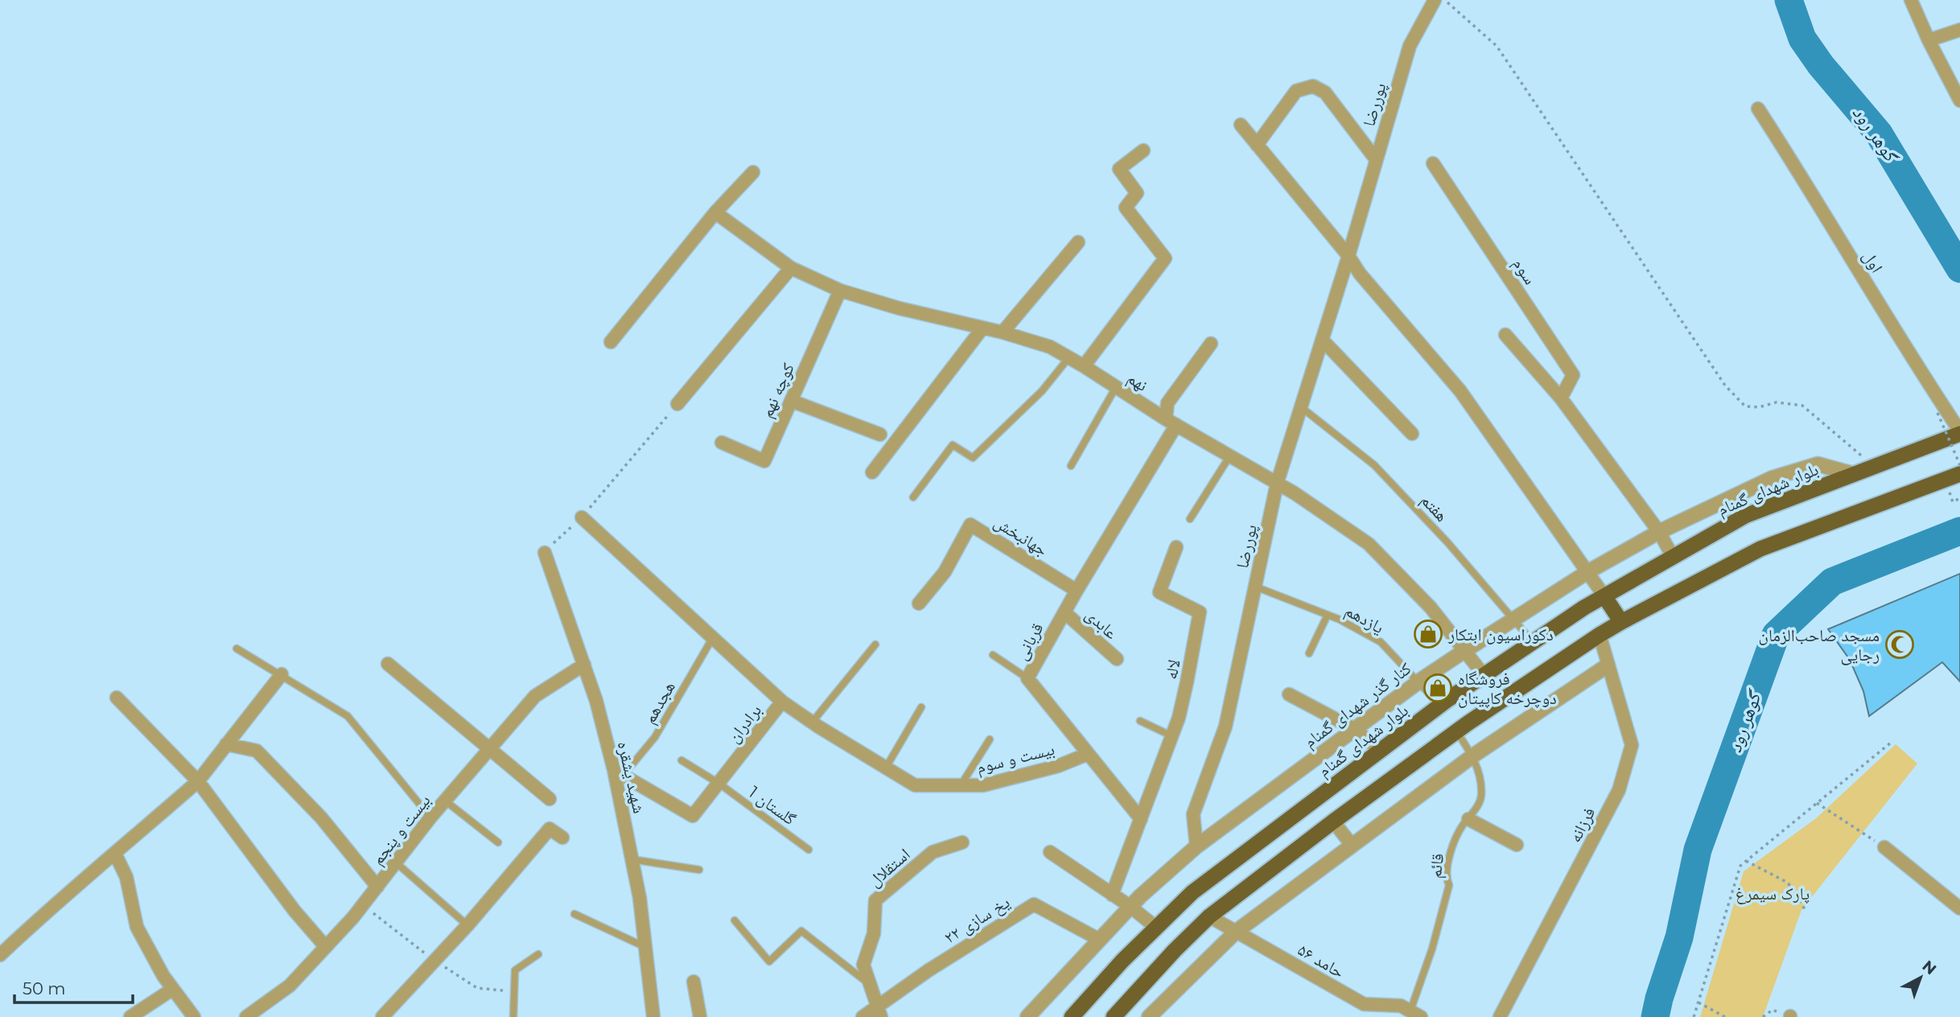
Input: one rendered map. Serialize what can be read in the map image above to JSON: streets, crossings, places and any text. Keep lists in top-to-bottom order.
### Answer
{
  "streets": {
    "highway": ["بلوار شهدای گمنام"],
    "street": [
      "پوررضا",
      "اول",
      "سوم",
      "نهم",
      "کوچه نهم",
      "جهانبخش",
      "عابدی",
      "قربانی",
      "لاله",
      "کنار گذر شهدای گمنام",
      "برادران",
      "بیست و سوم",
      "شهید یشقره",
      "فرزانه",
      "بیست و پنجم",
      "استقلال",
      "یخ سازی ۲۲",
      "حامد ۵۶"
    ],
    "lane": [
      "هفتم",
      "یازدهم",
      "هجدهم",
      "گلستان 1",
      "قائم"
    ]
  },
  "crossings": [
    ["پوررضا", "نهم"],
    ["پوررضا", "هفتم"],
    ["پوررضا", "یازدهم"],
    ["پوررضا", "کنار گذر شهدای گمنام"],
    ["اول", "بلوار شهدای گمنام"],
    ["نهم", "کوچه نهم"],
    ["نهم", "بلوار شهدای گمنام"],
    ["نهم", "قربانی"],
    ["نهم", "کنار گذر شهدای گمنام"],
    ["بلوار شهدای گمنام", "هفتم"],
    ["بلوار شهدای گمنام", "یازدهم"],
    ["بلوار شهدای گمنام", "کنار گذر شهدای گمنام"],
    ["هفتم", "کنار گذر شهدای گمنام"],
    ["جهانبخش", "قربانی"],
    ["یازدهم", "کنار گذر شهدای گمنام"],
    ["عابدی", "قربانی"],
    ["قربانی", "لاله"],
    ["قربانی", "بیست و سوم"],
    ["هجدهم", "برادران"],
    ["هجدهم", "شهید یشقره"],
    ["کنار گذر شهدای گمنام", "یخ سازی ۲۲"],
    ["برادران", "بیست و سوم"],
    ["برادران", "شهید یشقره"],
    ["برادران", "گلستان 1"],
    ["شهید یشقره", "بیست و پنجم"],
    ["قائم", "حامد ۵۶"],
    ["استقلال", "یخ سازی ۲۲"]
  ],
  "water": ["گوهر رود"],
  "parks": ["پارک سیمرغ"],
  "places": {
    "shop": ["دکوراسیون ابتکار", "فروشگاه دوچرخه کاپیتان"],
    "mosque": ["مسجد صاحب‌الزمان رجایی"]
  },
  "scale_bar": "50 m",
  "north": "top right"
}
